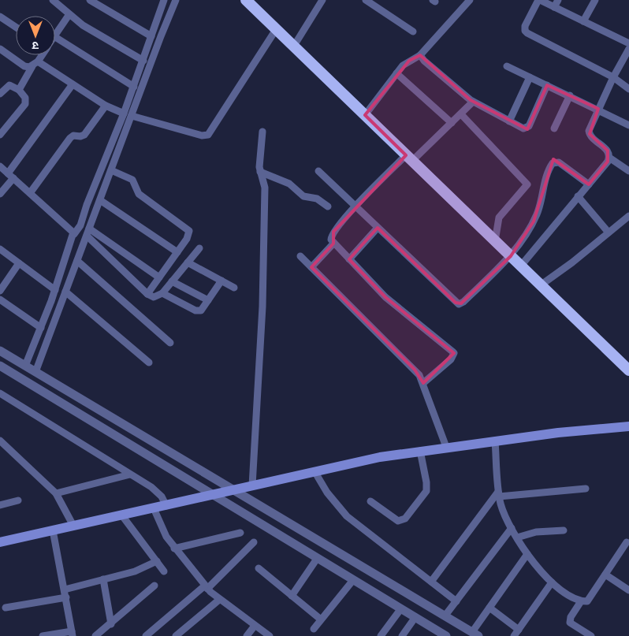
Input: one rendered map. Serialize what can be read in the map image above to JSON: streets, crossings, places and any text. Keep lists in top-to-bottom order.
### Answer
{
  "north": "bottom"
}
